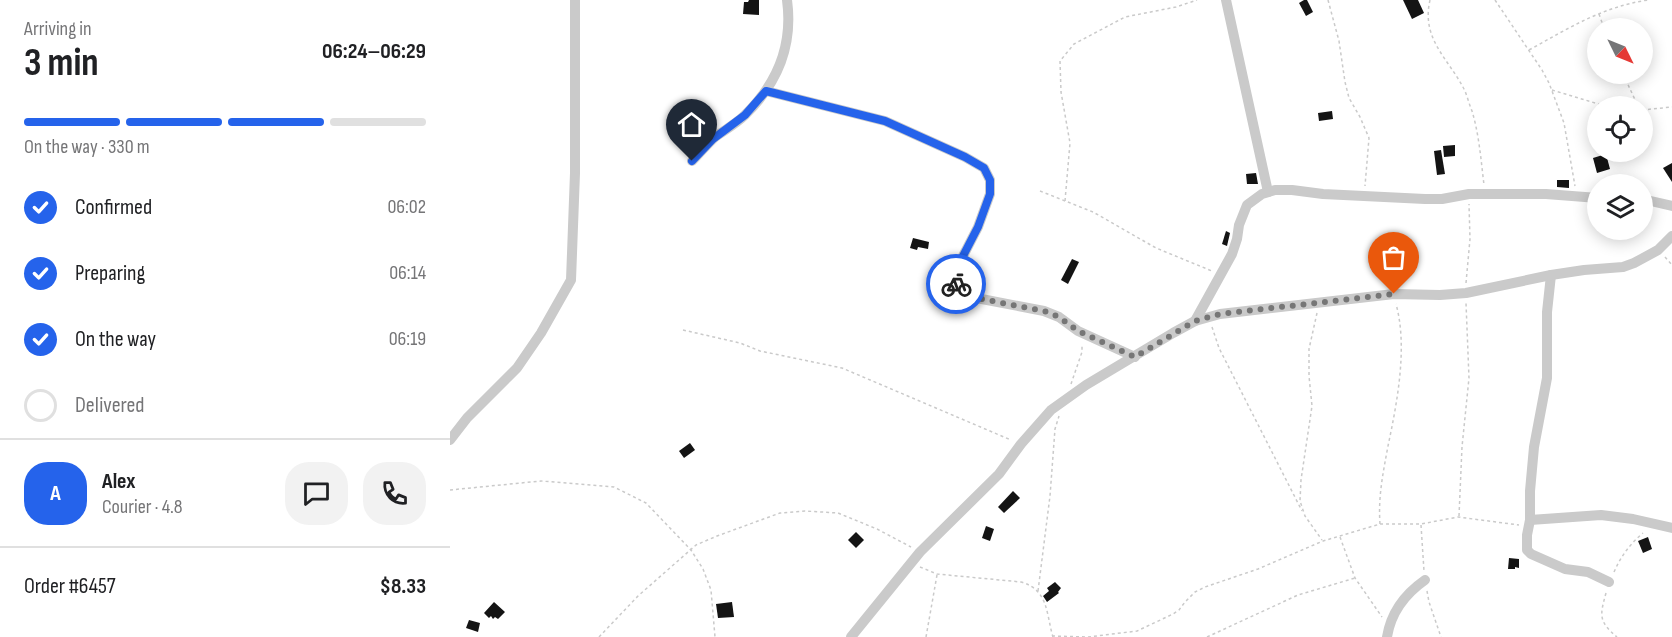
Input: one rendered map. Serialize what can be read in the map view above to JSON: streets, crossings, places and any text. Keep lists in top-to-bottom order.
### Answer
{
  "north": "bottom right",
  "page": {
    "heading": ["3 min", "Arriving in", "06:24–06:29"],
    "panel": [
      "Alex",
      "Courier · 4.8",
      "Order #6457",
      "$8.33"
    ],
    "bar": "On the way · 330 m",
    "list": [
      ["Confirmed", "06:02"],
      ["Preparing", "06:14"],
      ["On the way", "06:19"],
      "Delivered"
    ],
    "round": "A"
  }
}
